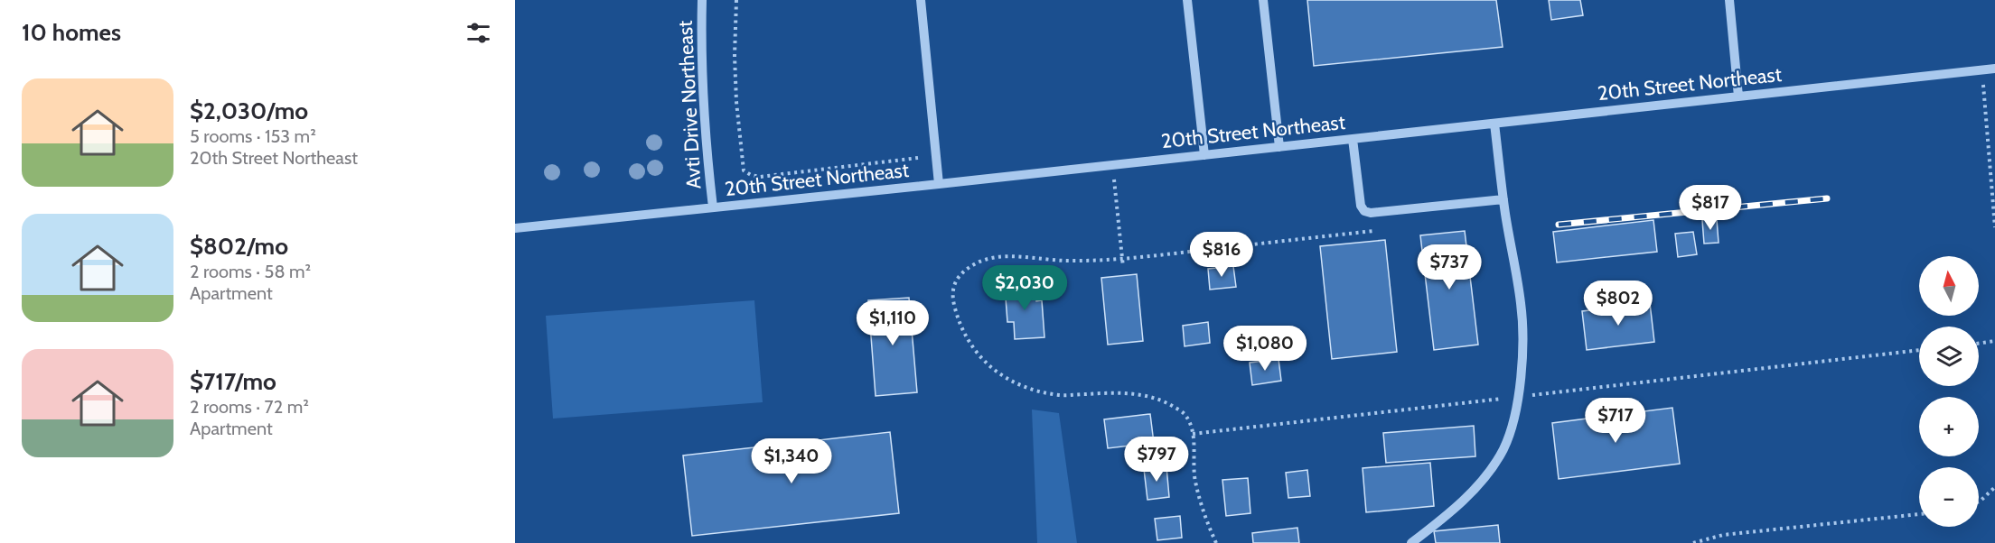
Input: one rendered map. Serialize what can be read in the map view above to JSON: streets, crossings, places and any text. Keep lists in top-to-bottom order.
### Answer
{
  "streets": {
    "street": ["20th Street Northeast", "Avti Drive Northeast"]
  },
  "crossings": [
    ["20th Street Northeast", "Avti Drive Northeast"]
  ],
  "north": "top",
  "page": {
    "heading": "10 homes",
    "list": [
      {
        "name": "$2,030/mo",
        "note": "5 rooms · 153 m² · 20th Street Northeast"
      },
      {
        "name": "$802/mo",
        "note": "2 rooms · 58 m² · Apartment"
      },
      {
        "name": "$717/mo",
        "note": "2 rooms · 72 m² · Apartment"
      }
    ],
    "price": [
      "$817",
      "$816",
      "$737",
      "$2,030",
      "$802",
      "$1,110",
      "$1,080",
      "$717",
      "$797",
      "$1,340"
    ],
    "map_buttons": ["+", "−"]
  }
}
